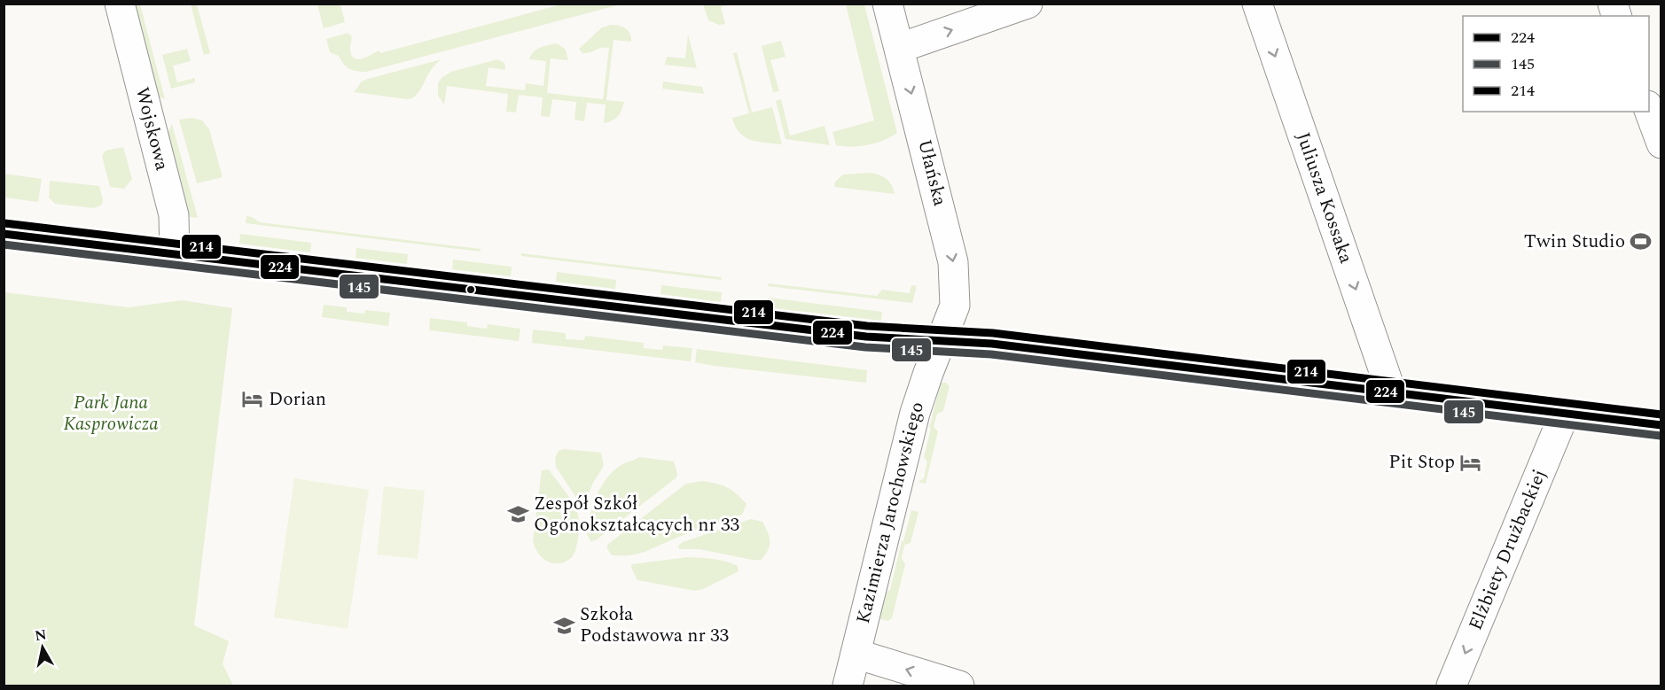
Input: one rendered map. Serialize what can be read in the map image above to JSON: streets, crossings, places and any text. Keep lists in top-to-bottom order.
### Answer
{
  "streets": {
    "street": [
      "Wojskowa",
      "Ułańska",
      "Juliusza Kossaka",
      "Kazimierza Jarochowskiego",
      "Elżbiety Drużbackiej"
    ]
  },
  "crossings": [
    ["Ułańska", "Kazimierza Jarochowskiego"]
  ],
  "one_way": ["Ułańska", "Juliusza Kossaka", "Elżbiety Drużbackiej"],
  "parks": ["Park Jana Kasprowicza"],
  "places": {
    "sports": ["Twin Studio"],
    "hotel": ["Dorian", "Pit Stop"],
    "school or university": ["Zespół Szkół Ogónokształcących nr 33", "Szkoła Podstawowa nr 33"]
  },
  "lines": ["transit line 214", "transit line 224", "transit line 145"],
  "legend": ["224", "145", "214"],
  "north": "top"
}
